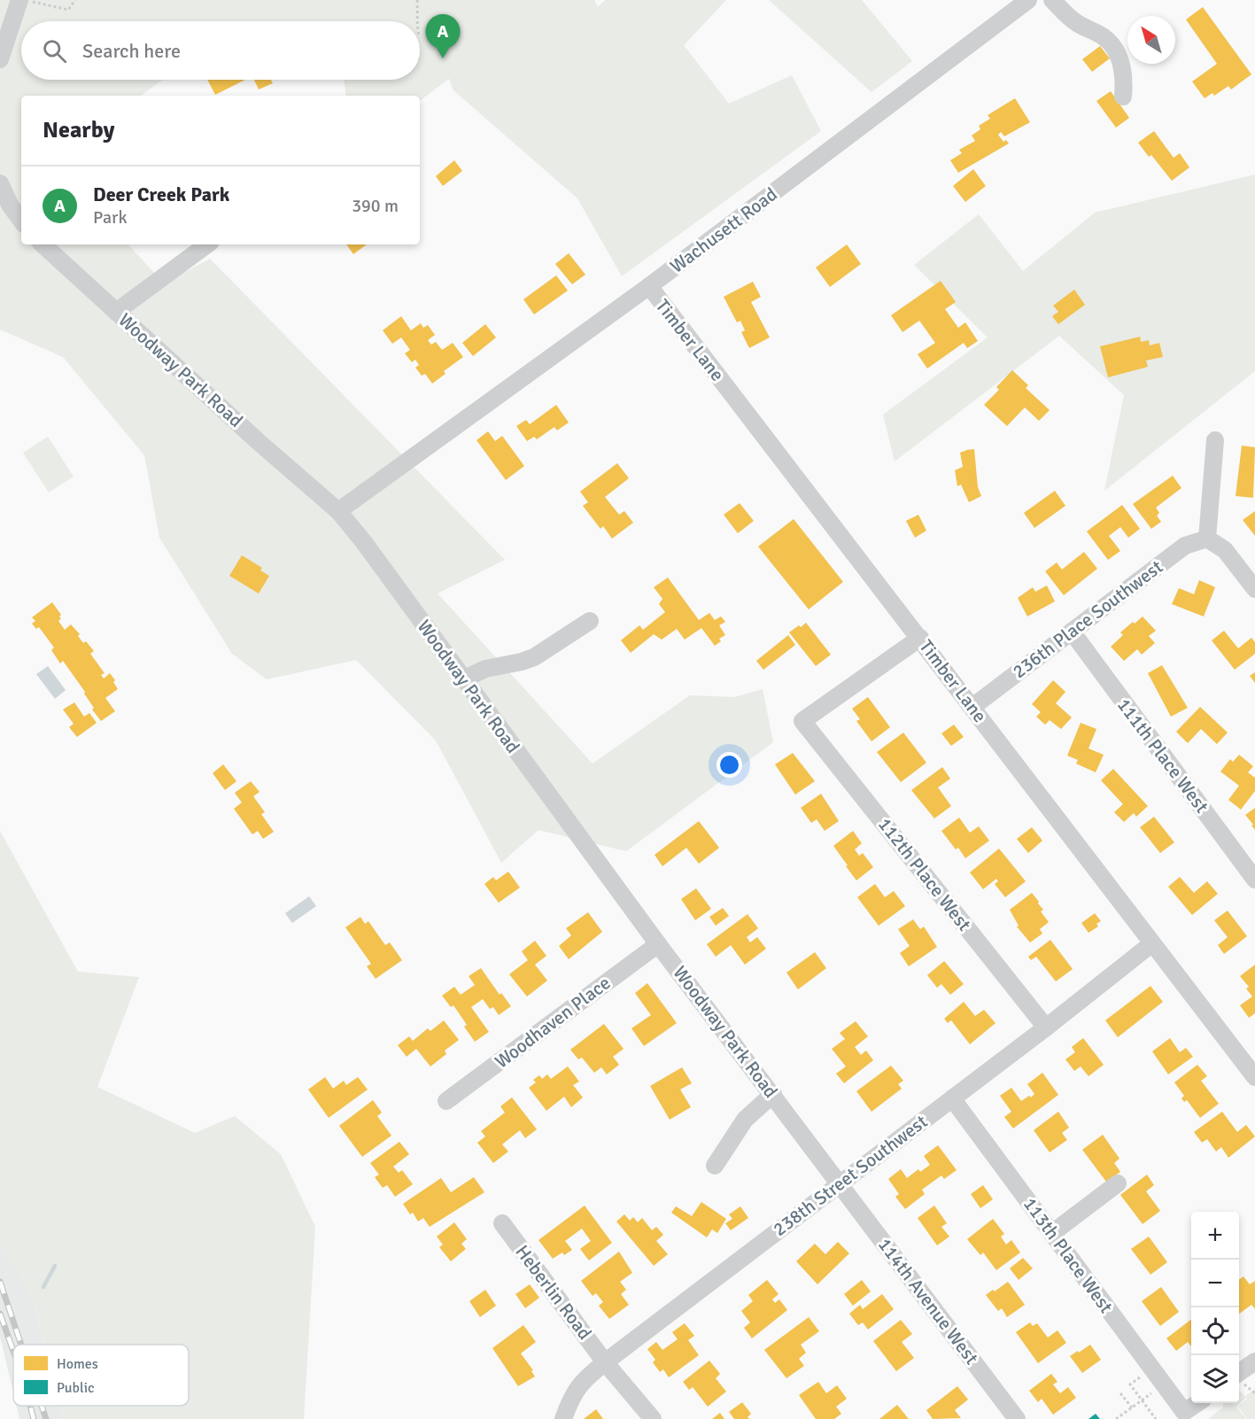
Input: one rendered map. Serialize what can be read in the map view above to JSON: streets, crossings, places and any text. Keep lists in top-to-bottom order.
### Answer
{
  "streets": {
    "street": [
      "Wachusett Road",
      "Timber Lane",
      "Woodway Park Road",
      "236th Place Southwest",
      "111th Place West",
      "112th Place West",
      "Woodhaven Place",
      "238th Street Southwest",
      "113th Place West",
      "Heberlin Road",
      "114th Avenue West"
    ]
  },
  "crossings": [
    ["Wachusett Road", "Timber Lane"],
    ["Wachusett Road", "Woodway Park Road"],
    ["Timber Lane", "236th Place Southwest"],
    ["Timber Lane", "112th Place West"],
    ["Timber Lane", "238th Street Southwest"],
    ["Woodway Park Road", "Woodhaven Place"],
    ["Woodway Park Road", "238th Street Southwest"],
    ["Woodway Park Road", "114th Avenue West"],
    ["236th Place Southwest", "111th Place West"],
    ["112th Place West", "238th Street Southwest"],
    ["238th Street Southwest", "113th Place West"],
    ["238th Street Southwest", "Heberlin Road"],
    ["238th Street Southwest", "114th Avenue West"]
  ],
  "legend": ["Homes", "Public"],
  "north": "top left",
  "page": {
    "pins": "A",
    "search": "Search here",
    "heading": "Nearby",
    "list": [
      {
        "mark": "A",
        "name": "Deer Creek Park",
        "note": "Park",
        "value": "390 m"
      }
    ],
    "map_buttons": ["+", "−"]
  }
}
